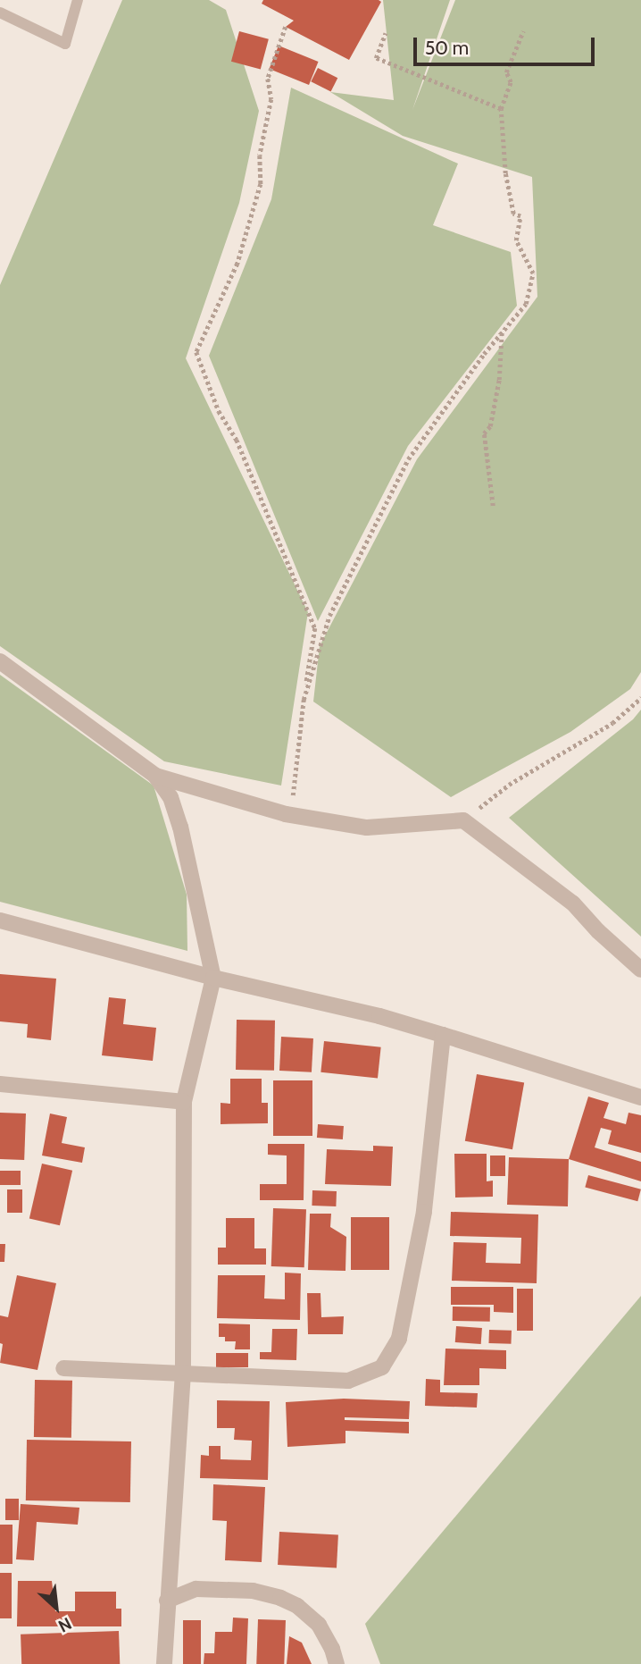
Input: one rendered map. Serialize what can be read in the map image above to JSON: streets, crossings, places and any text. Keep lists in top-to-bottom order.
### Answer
{
  "scale_bar": "50 m",
  "north": "bottom right"
}
